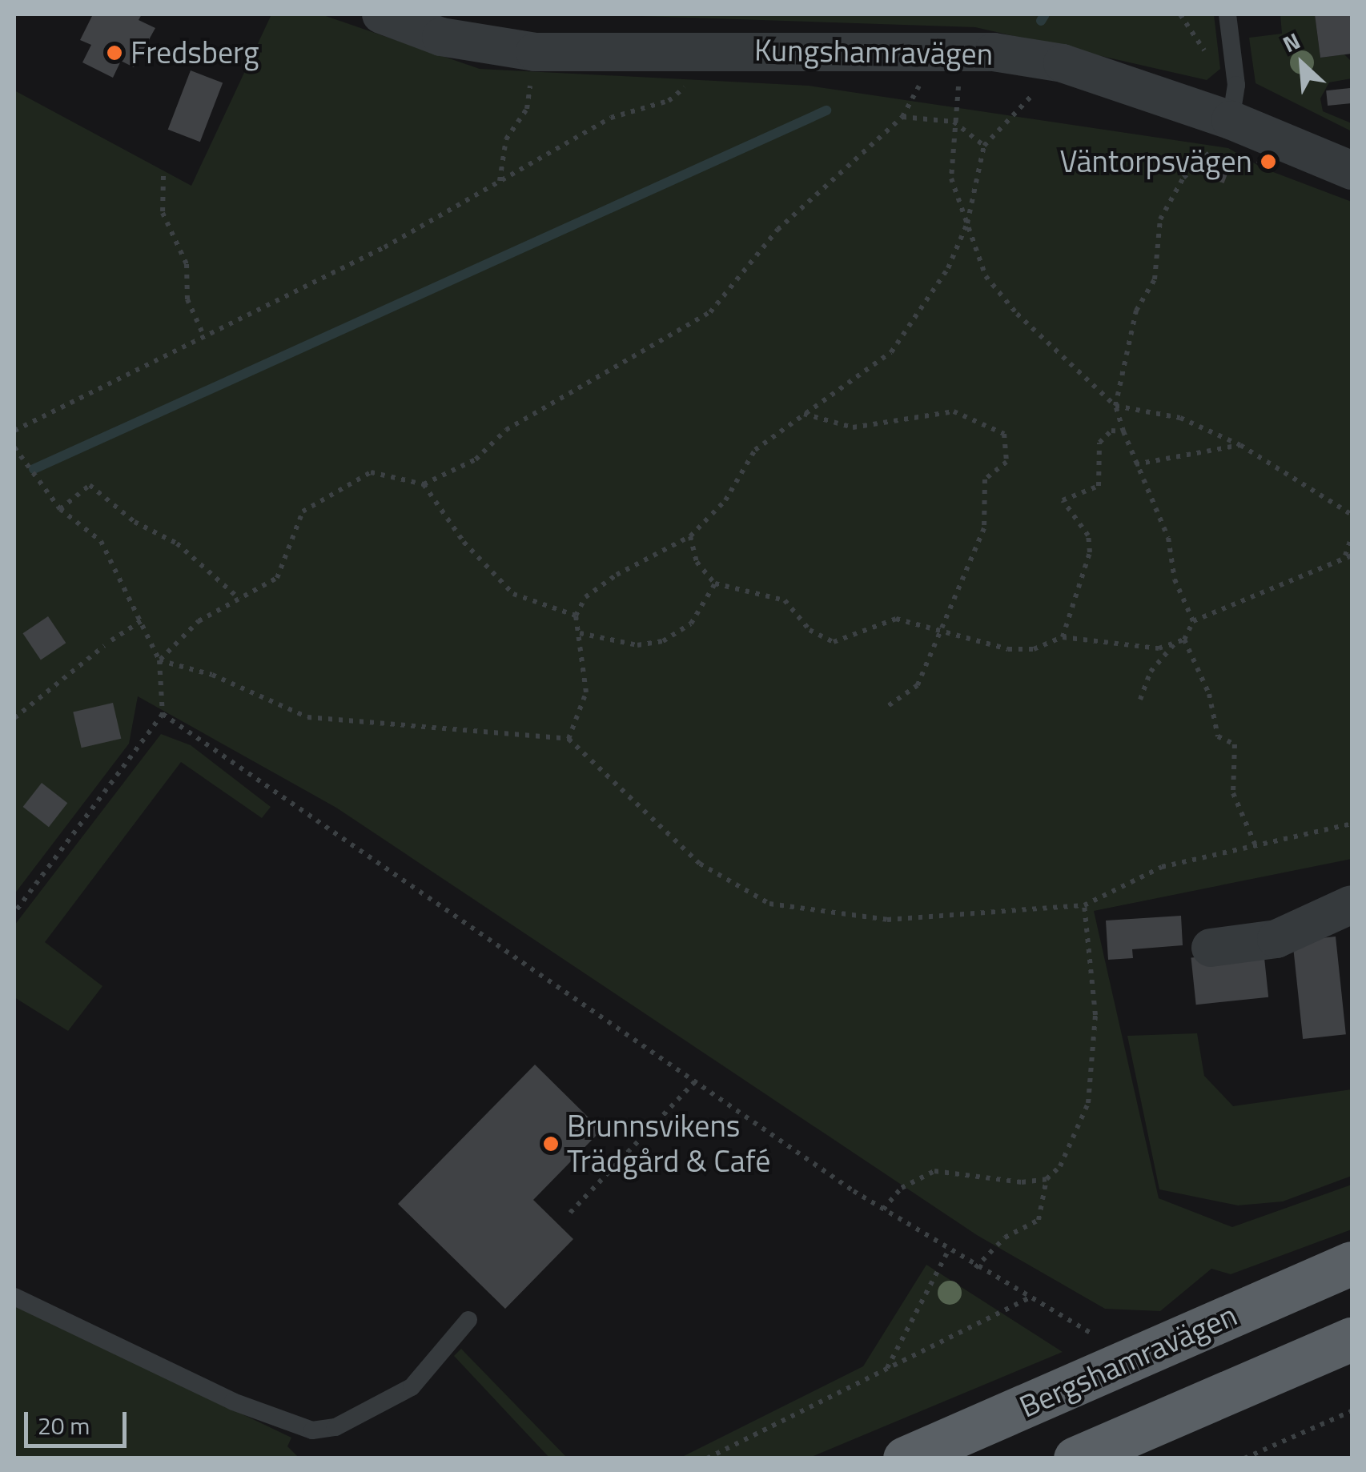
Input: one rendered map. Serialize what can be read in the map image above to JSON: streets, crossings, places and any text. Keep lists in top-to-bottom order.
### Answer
{
  "streets": {
    "highway": ["Bergshamravägen"],
    "street": ["Kungshamravägen"]
  },
  "places": ["Fredsberg", "Väntorpsvägen", "Brunnsvikens Trädgård & Café"],
  "scale_bar": "20 m",
  "north": "top left"
}
